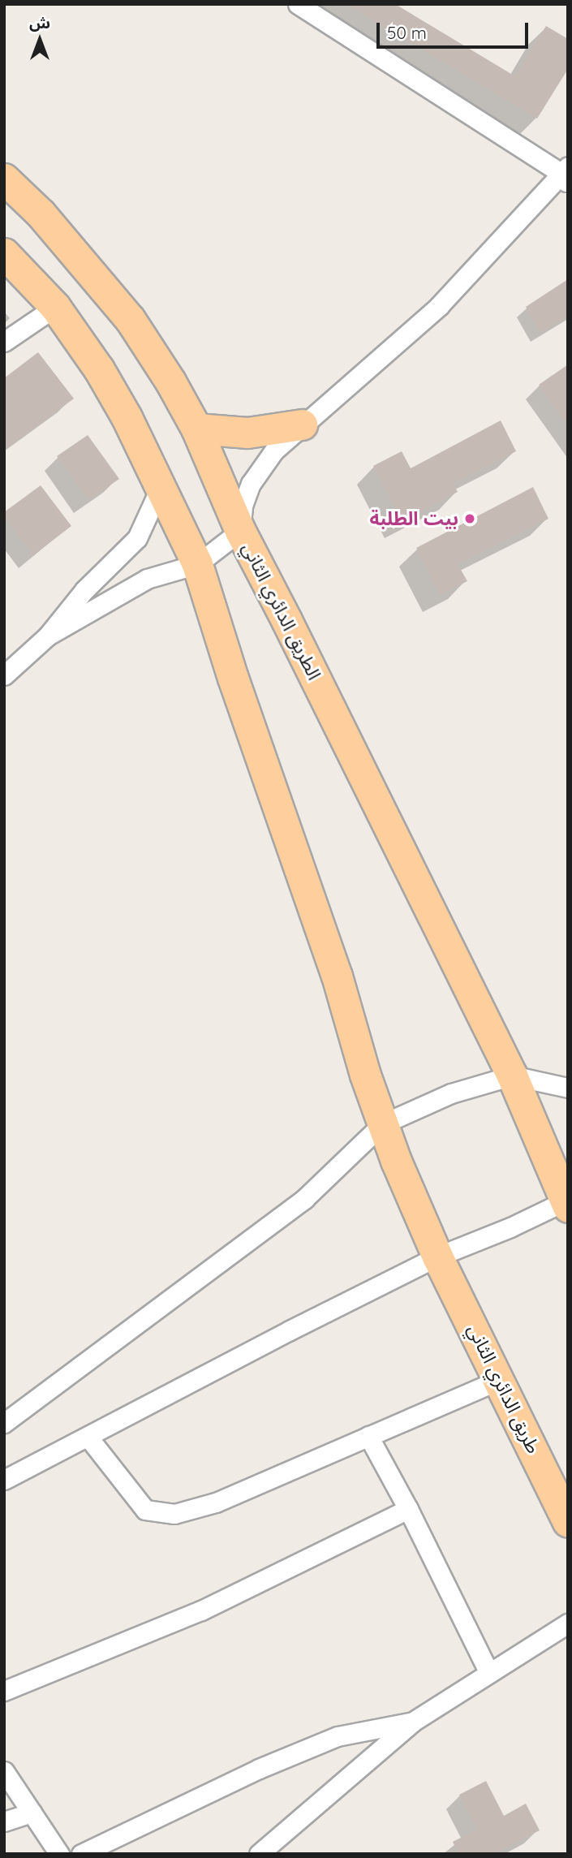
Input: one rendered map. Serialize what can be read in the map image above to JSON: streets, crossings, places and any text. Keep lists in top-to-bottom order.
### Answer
{
  "streets": {
    "main road": ["الطريق الدائري الثاني", "طريق الدائري الثاني"]
  },
  "places": ["بيت الطلبة"],
  "scale_bar": "50 m",
  "north": "top"
}
